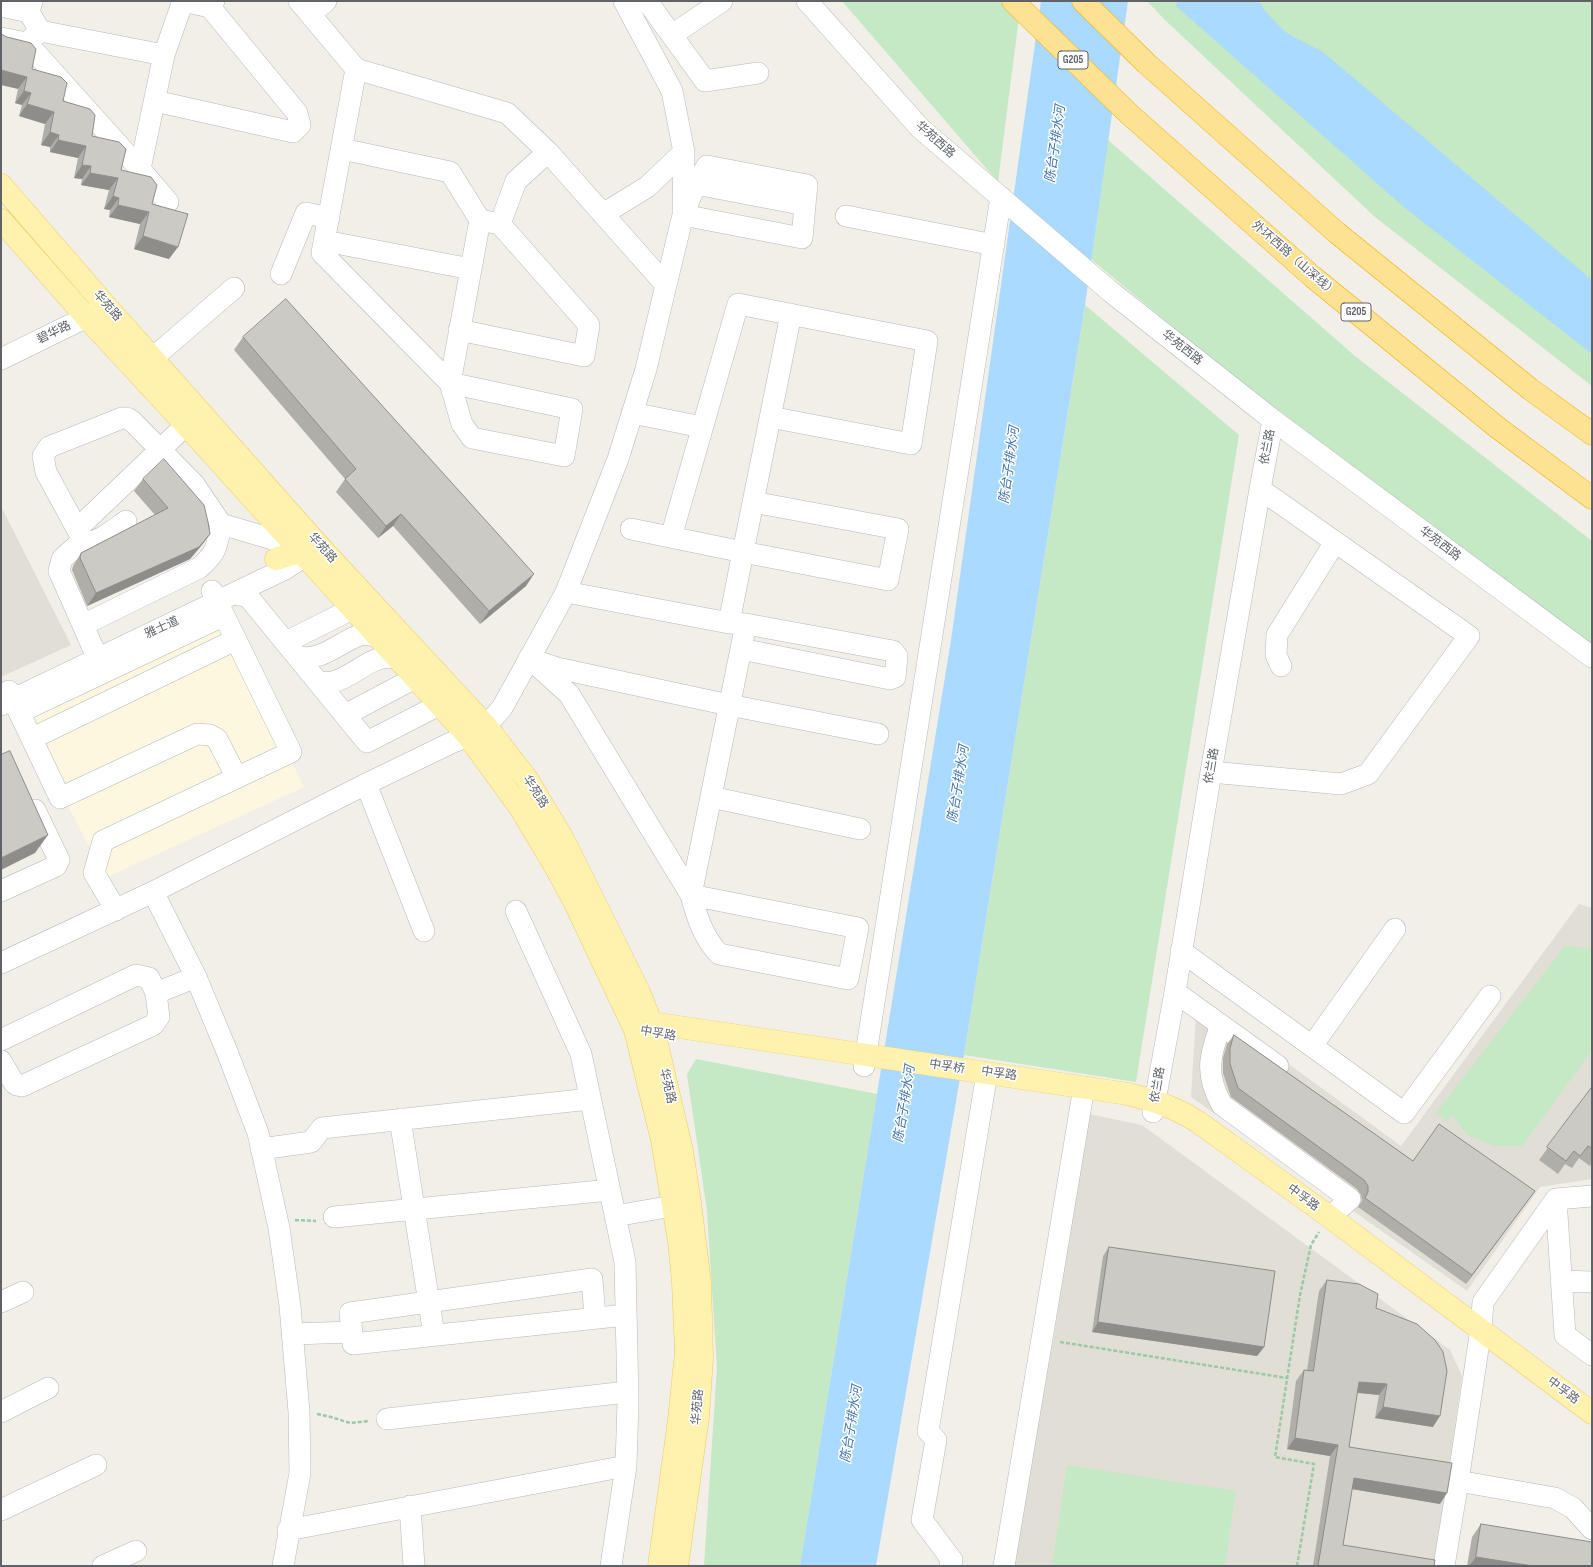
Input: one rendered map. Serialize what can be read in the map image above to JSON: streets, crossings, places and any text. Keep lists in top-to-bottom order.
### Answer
{
  "streets": {
    "highway": ["G205", "外环西路（山深线）"],
    "main road": ["华苑路", "中孚路", "中孚桥"],
    "street": [
      "华苑西路",
      "碧华路",
      "依兰路",
      "雅士道"
    ]
  },
  "crossings": [
    ["华苑西路", "依兰路"],
    ["华苑路", "碧华路"],
    ["华苑路", "中孚路"],
    ["依兰路", "中孚路"],
    ["中孚路", "中孚桥"]
  ],
  "water": ["陈台子排水河"]
}
